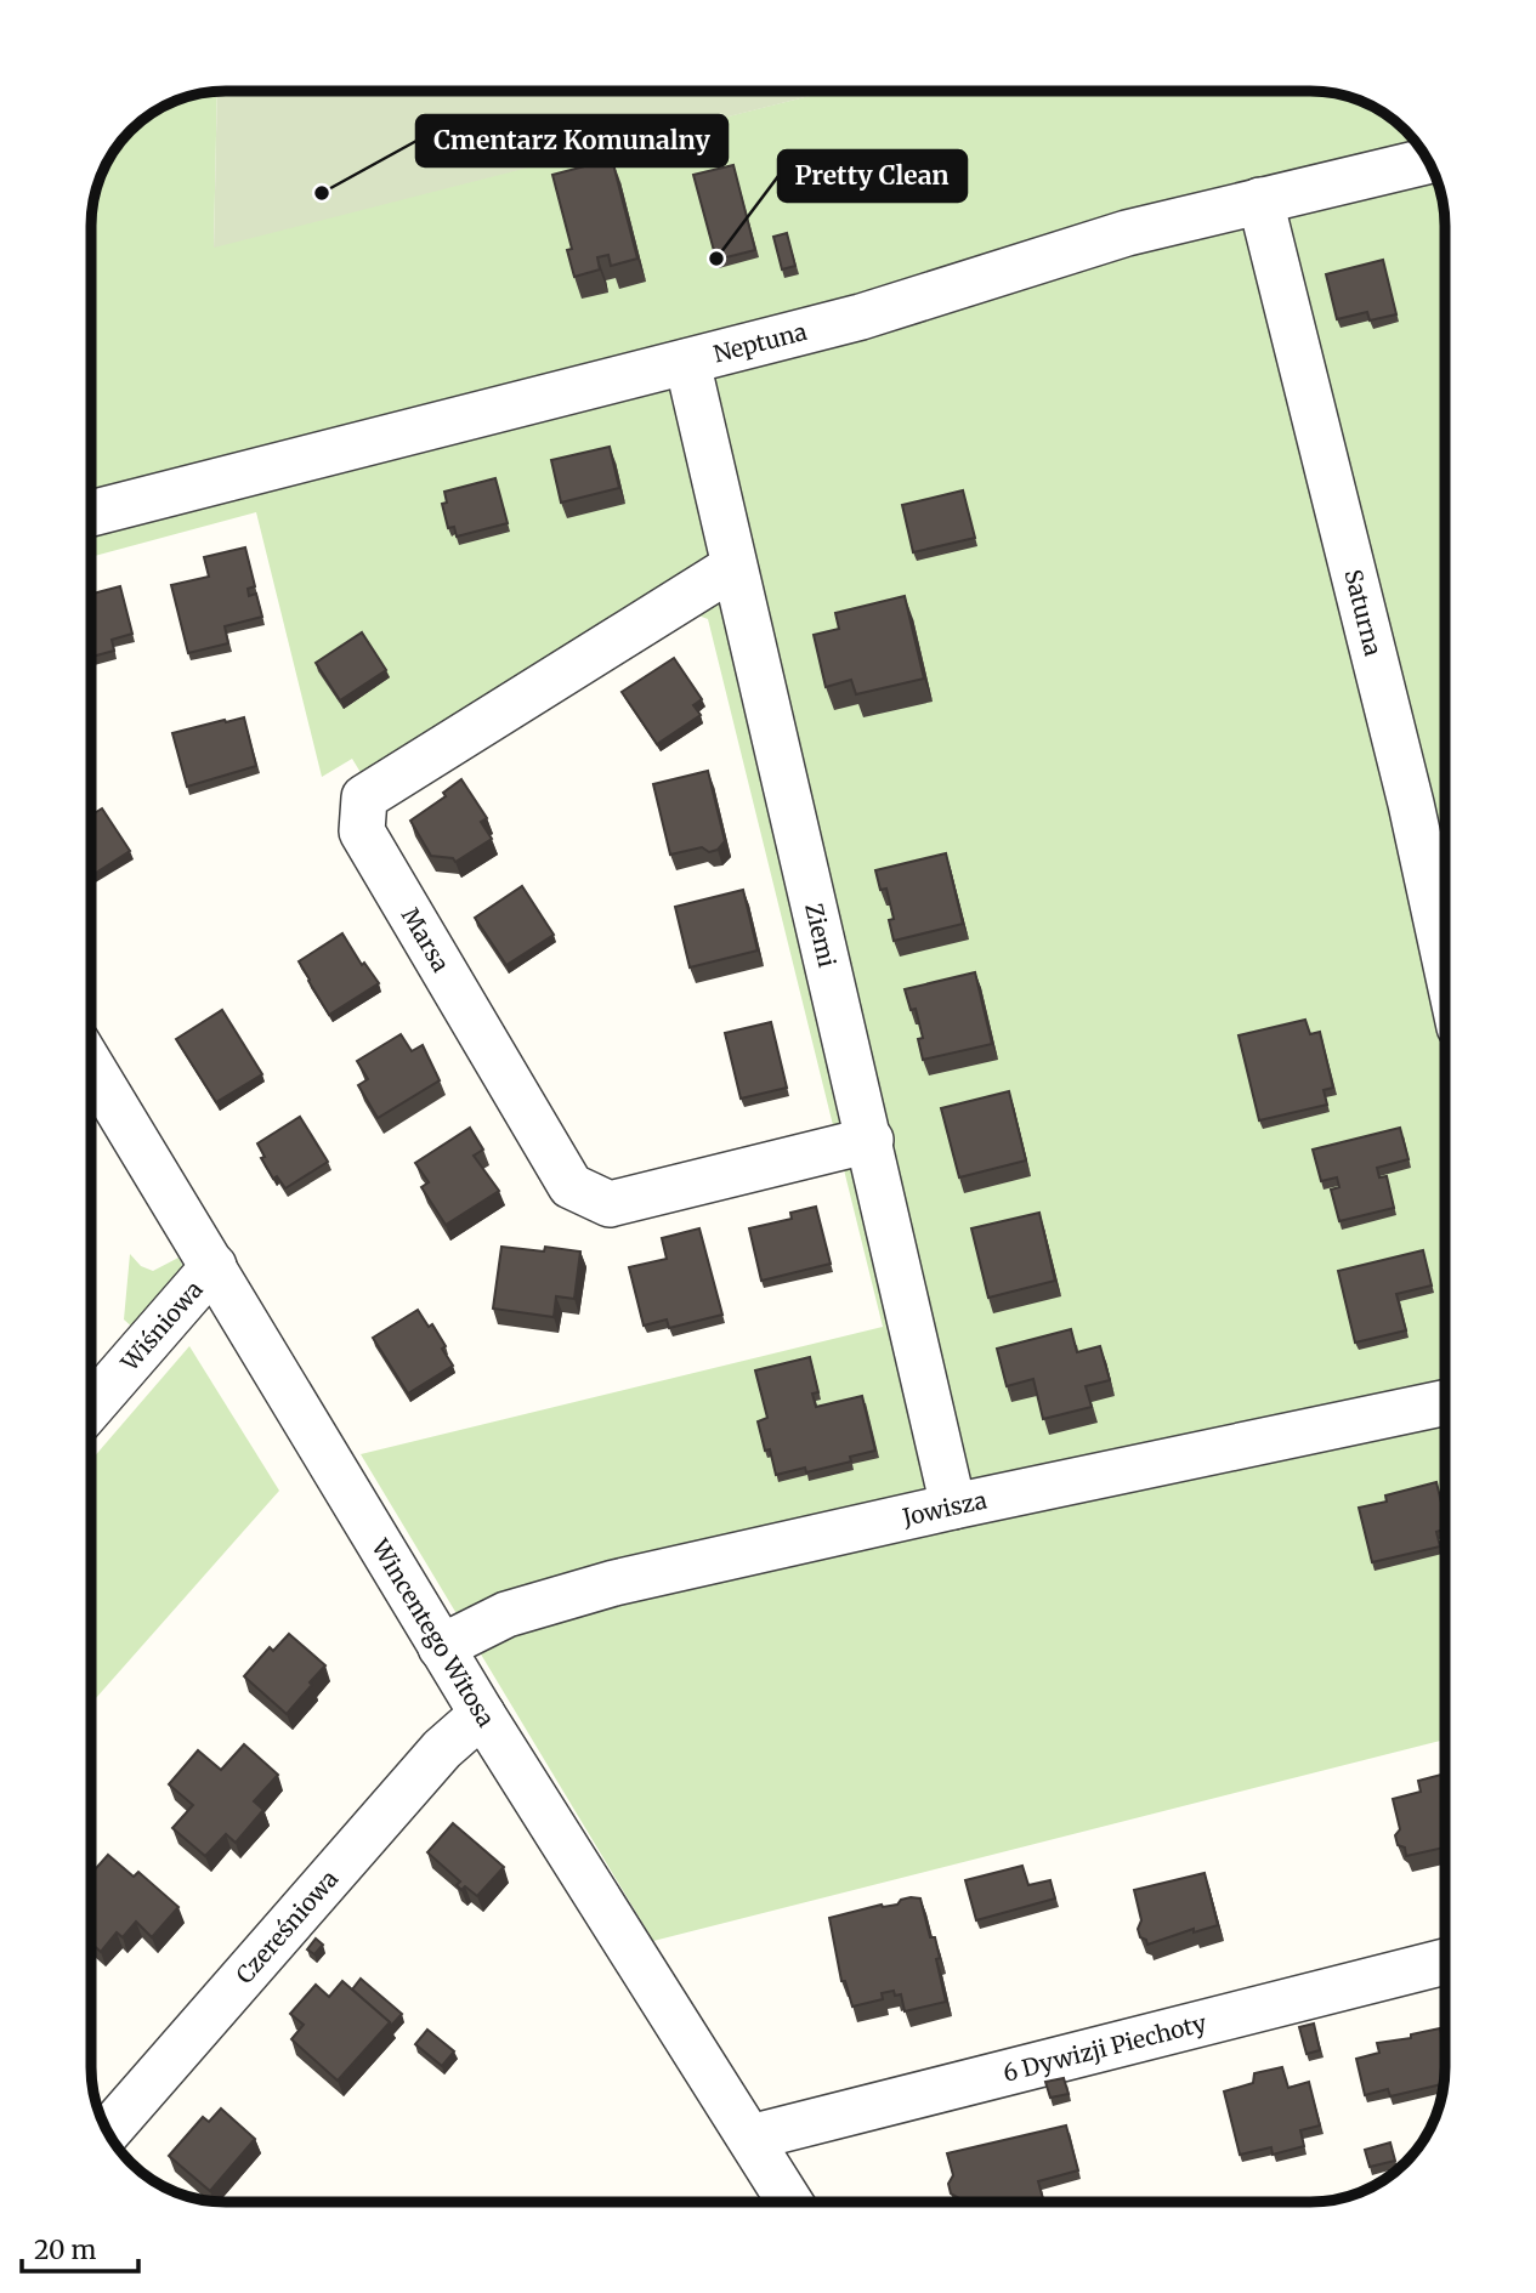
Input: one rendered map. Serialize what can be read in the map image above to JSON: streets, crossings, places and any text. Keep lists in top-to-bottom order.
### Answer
{
  "streets": {
    "street": [
      "Neptuna",
      "Saturna",
      "Ziemi",
      "Marsa",
      "Wiśniowa",
      "Jowisza",
      "Wincentego Witosa",
      "Czereśniowa",
      "6 Dywizji Piechoty"
    ]
  },
  "crossings": [
    ["Neptuna", "Saturna"],
    ["Neptuna", "Ziemi"],
    ["Ziemi", "Marsa"],
    ["Ziemi", "Jowisza"],
    ["Wiśniowa", "Wincentego Witosa"],
    ["Jowisza", "Wincentego Witosa"],
    ["Wincentego Witosa", "Czereśniowa"],
    ["Wincentego Witosa", "6 Dywizji Piechoty"]
  ],
  "places": ["Cmentarz Komunalny", "Pretty Clean"],
  "scale_bar": "20 m"
}
